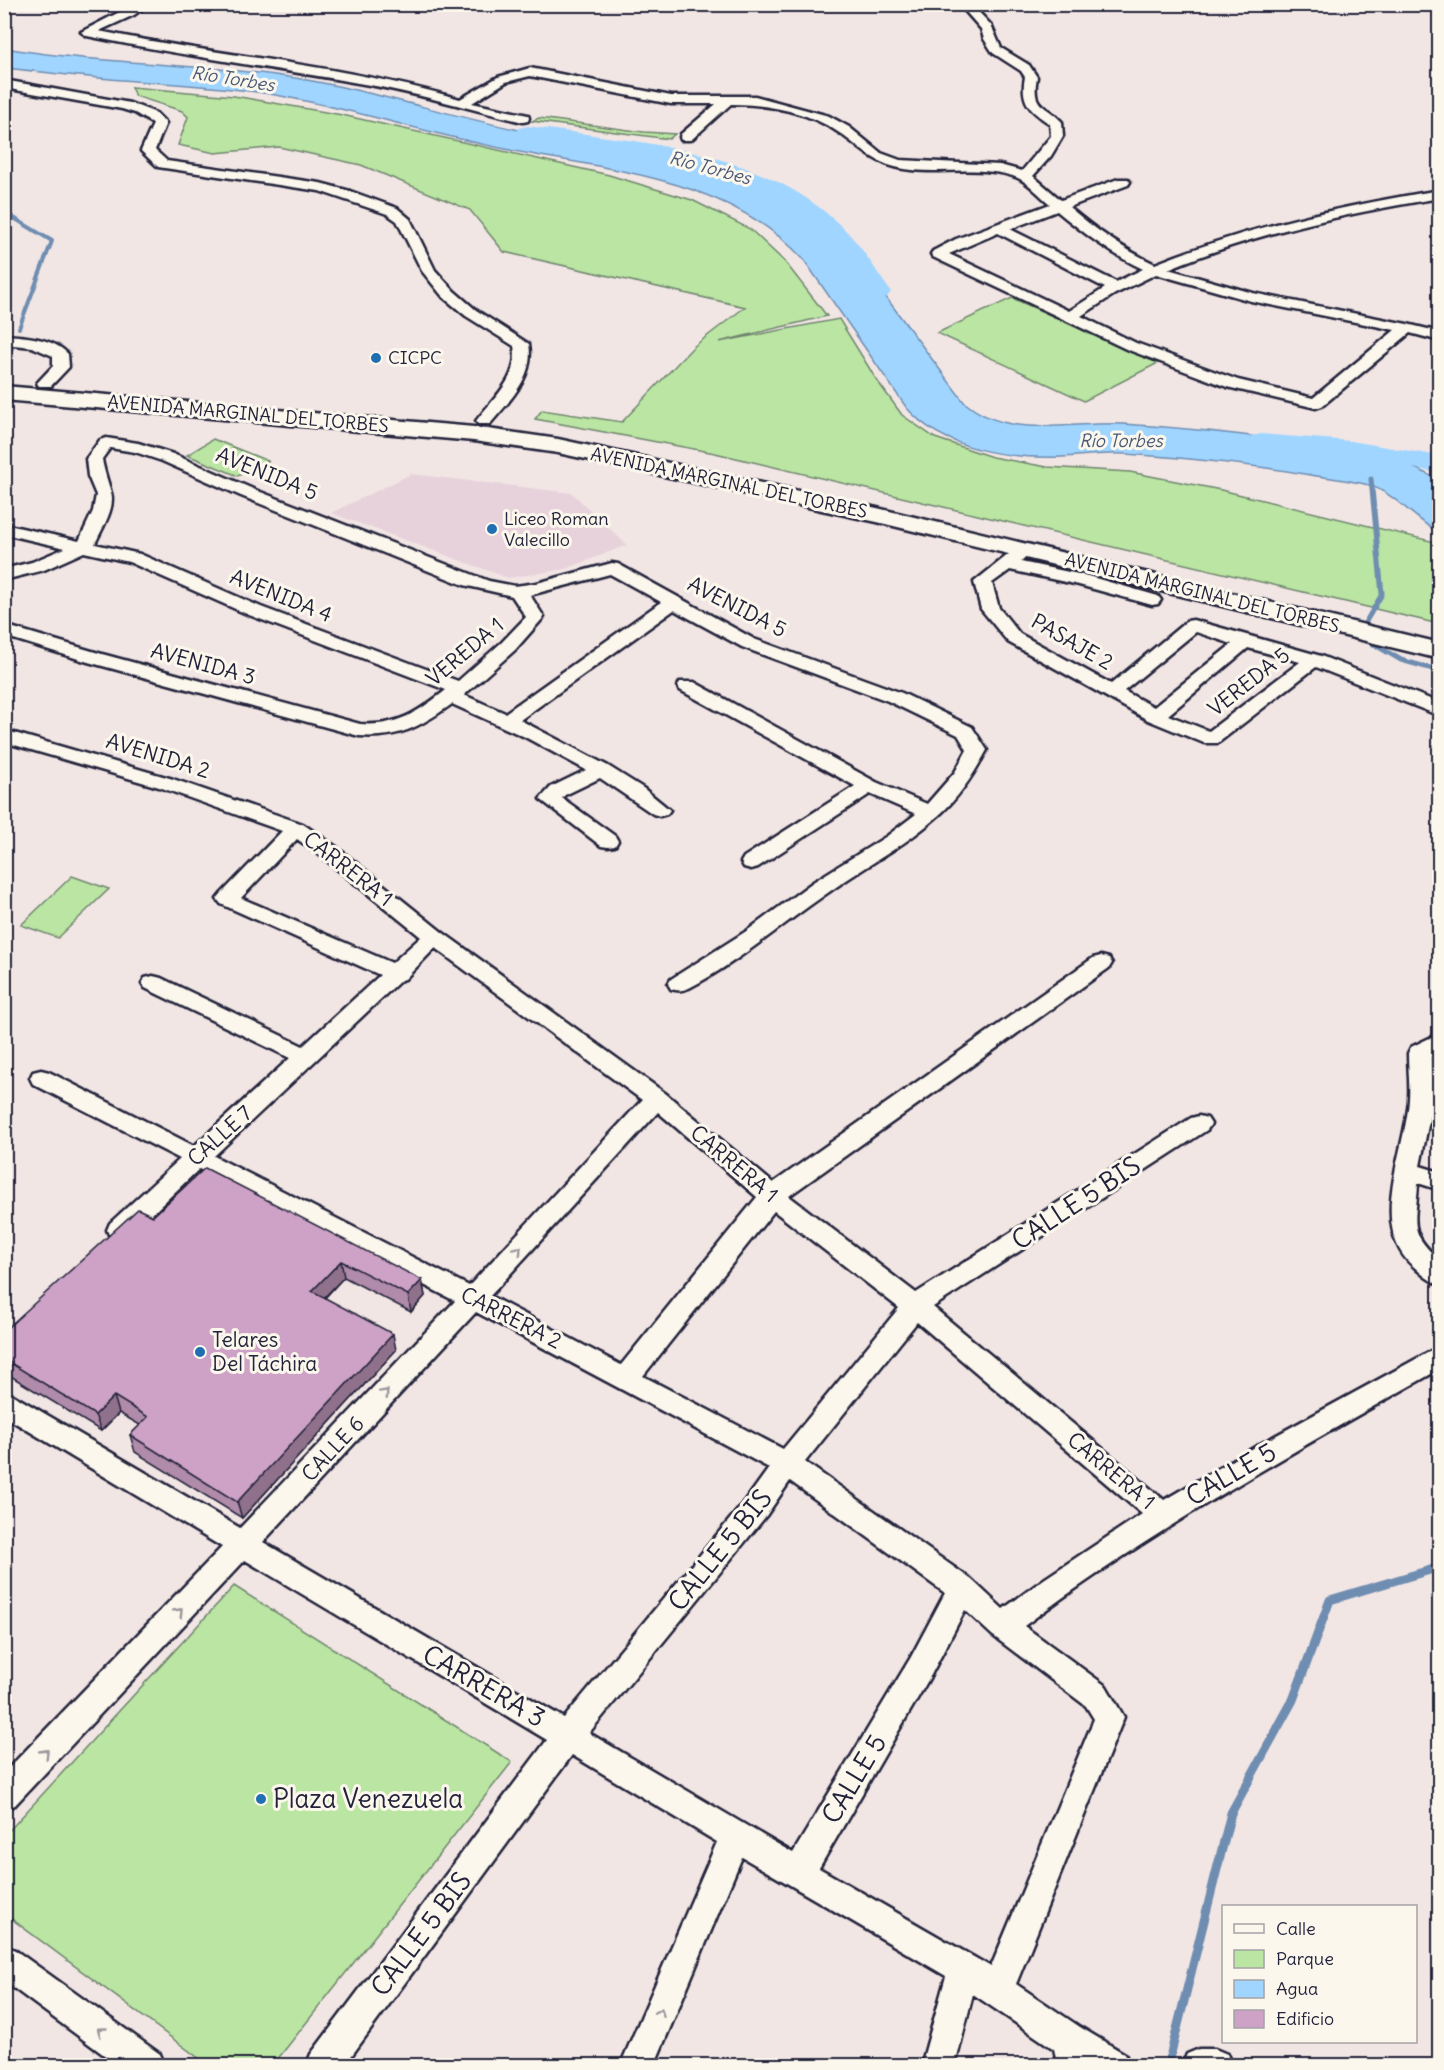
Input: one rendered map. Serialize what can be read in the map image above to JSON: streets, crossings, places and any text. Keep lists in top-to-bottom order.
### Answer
{
  "streets": {
    "highway": ["AVENIDA MARGINAL DEL TORBES"],
    "street": [
      "AVENIDA 5",
      "AVENIDA 4",
      "PASAJE 2",
      "VEREDA 1",
      "AVENIDA 3",
      "VEREDA 5",
      "AVENIDA 2",
      "CARRERA 1",
      "CALLE 7",
      "CALLE 5 BIS",
      "CARRERA 2",
      "CALLE 6",
      "CALLE 5",
      "CARRERA 3"
    ]
  },
  "crossings": [
    ["AVENIDA MARGINAL DEL TORBES", "PASAJE 2"],
    ["AVENIDA 5", "AVENIDA 4"],
    ["AVENIDA 5", "VEREDA 1"],
    ["AVENIDA 4", "VEREDA 1"],
    ["PASAJE 2", "VEREDA 5"],
    ["VEREDA 1", "AVENIDA 3"],
    ["AVENIDA 2", "CARRERA 1"],
    ["CARRERA 1", "CALLE 7"],
    ["CARRERA 1", "CALLE 5 BIS"],
    ["CARRERA 1", "CALLE 6"],
    ["CARRERA 1", "CALLE 5"],
    ["CALLE 7", "CARRERA 2"],
    ["CALLE 5 BIS", "CARRERA 2"],
    ["CALLE 5 BIS", "CARRERA 3"],
    ["CARRERA 2", "CALLE 6"],
    ["CARRERA 2", "CALLE 5"],
    ["CARRERA 2", "CARRERA 3"],
    ["CALLE 6", "CARRERA 3"],
    ["CALLE 5", "CARRERA 3"]
  ],
  "one_way": ["CALLE 6"],
  "water": ["Río Torbes"],
  "places": [
    "CICPC",
    "Liceo Roman Valecillo",
    "Telares Del Táchira",
    "Plaza Venezuela"
  ],
  "legend": [
    "Calle",
    "Parque",
    "Agua",
    "Edificio"
  ]
}
